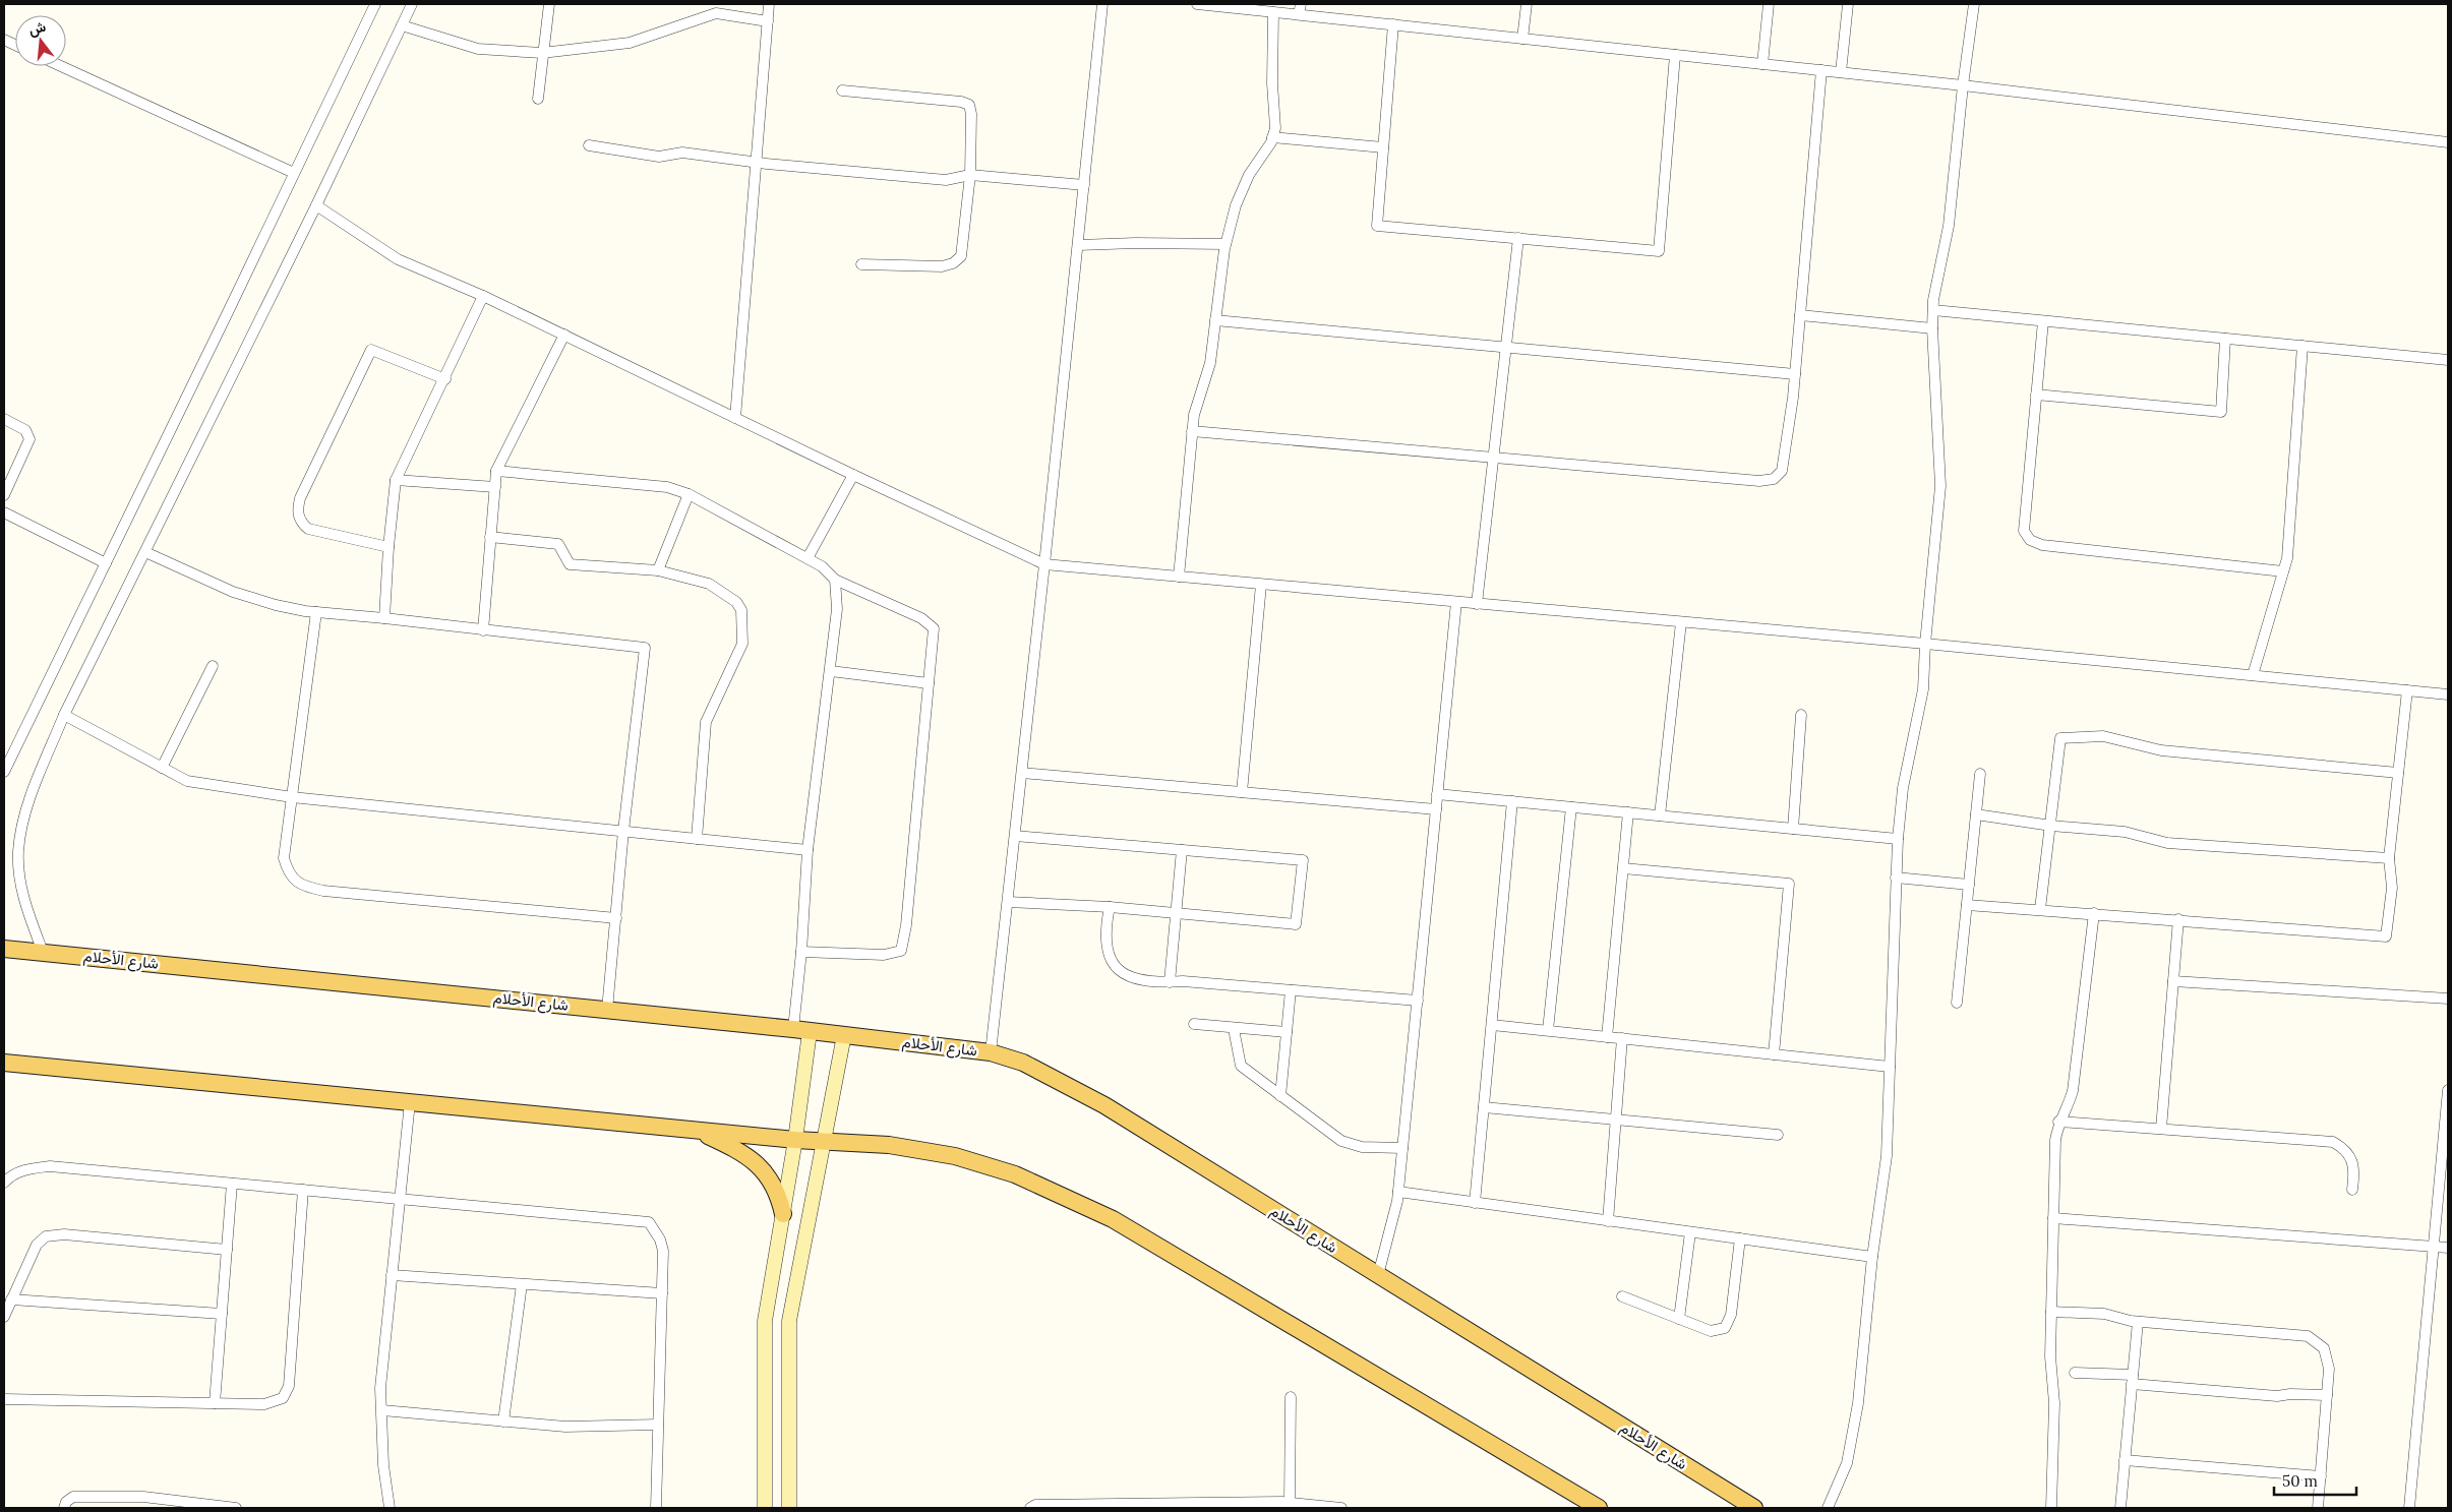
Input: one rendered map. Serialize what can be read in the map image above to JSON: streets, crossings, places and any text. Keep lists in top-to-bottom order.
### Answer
{
  "streets": {
    "main road": ["شارع الأحلام"]
  },
  "scale_bar": "50 m",
  "north": "top"
}
